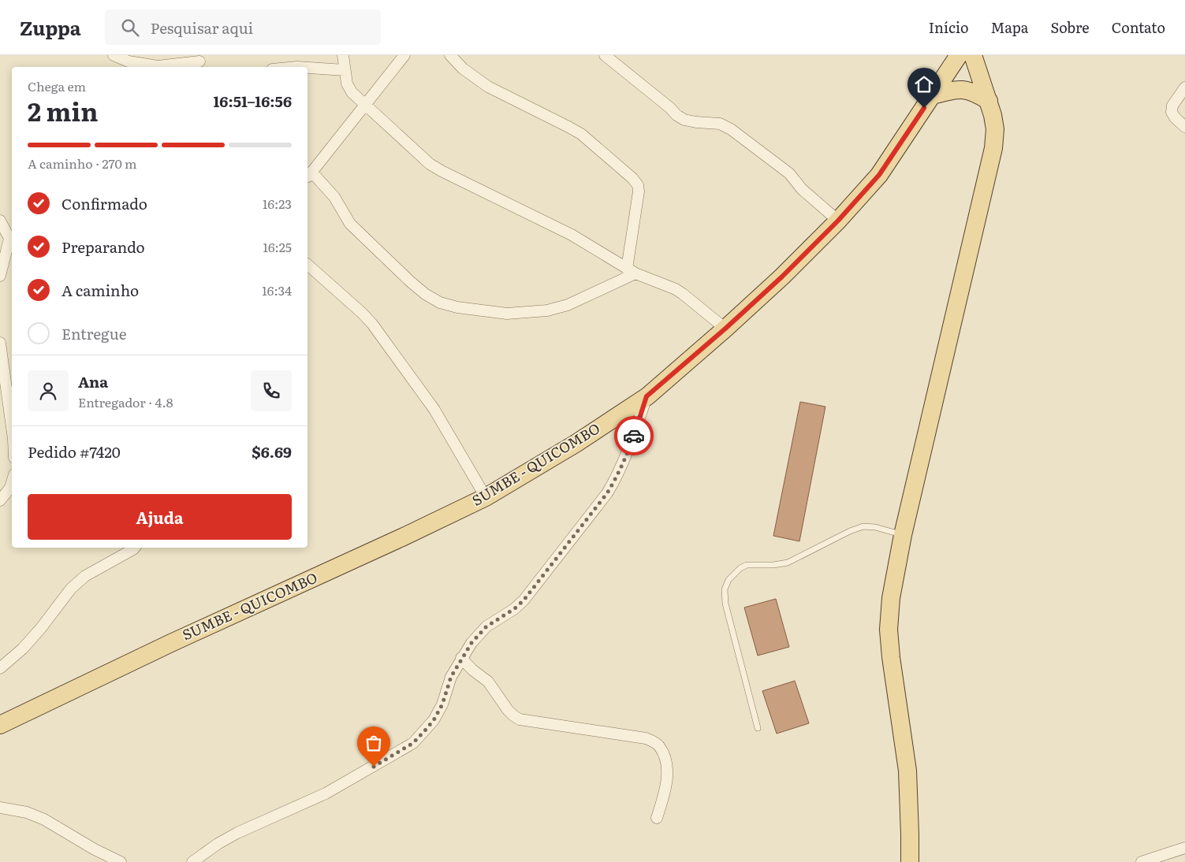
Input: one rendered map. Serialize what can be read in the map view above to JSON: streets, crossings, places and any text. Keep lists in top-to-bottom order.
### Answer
{
  "streets": {
    "main road": ["SUMBE - QUICOMBO"]
  },
  "page": {
    "header": "Zuppa",
    "search": "Pesquisar aqui",
    "nav": [
      "Início",
      "Mapa",
      "Sobre",
      "Contato"
    ],
    "heading": ["2 min", "Chega em", "16:51–16:56"],
    "panel": [
      "Ana",
      "Entregador · 4.8",
      "Pedido #7420",
      "$6.69"
    ],
    "bar": "A caminho · 270 m",
    "list": [
      ["Confirmado", "16:23"],
      ["Preparando", "16:25"],
      ["A caminho", "16:34"],
      "Entregue"
    ],
    "buttons": "Ajuda"
  }
}
